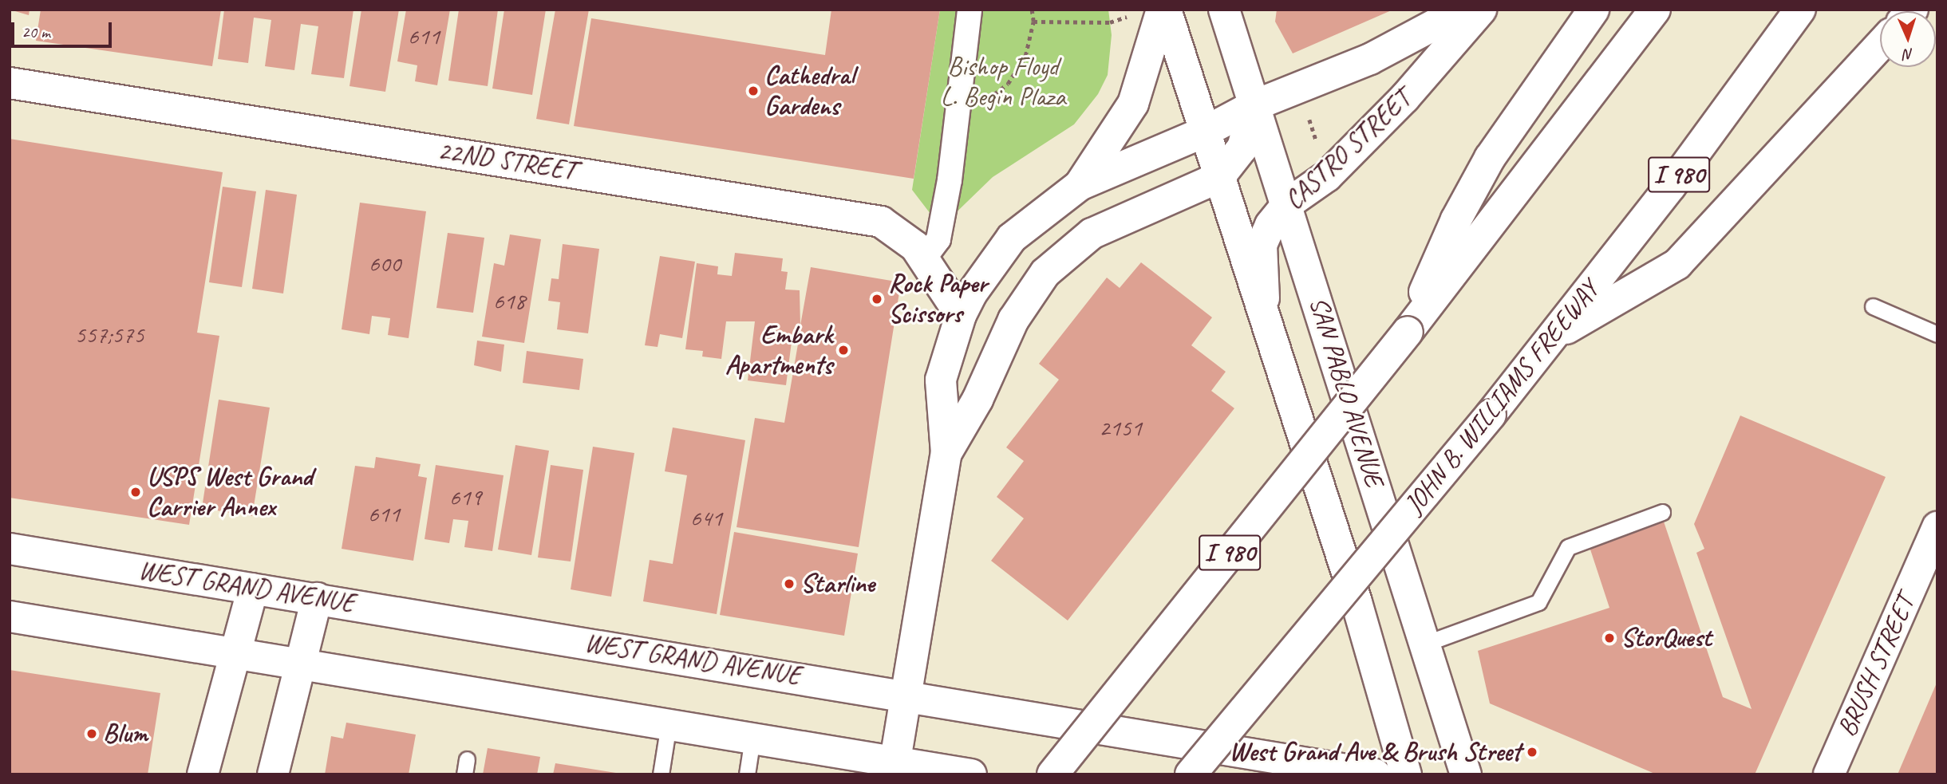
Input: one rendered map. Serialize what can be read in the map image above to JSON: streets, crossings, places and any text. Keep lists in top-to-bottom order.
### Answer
{
  "streets": {
    "main road": [
      "CASTRO STREET",
      "22ND STREET",
      "I 980",
      "SAN PABLO AVENUE",
      "JOHN B. WILLIAMS FREEWAY",
      "WEST GRAND AVENUE",
      "BRUSH STREET"
    ]
  },
  "crossings": [
    ["CASTRO STREET", "22ND STREET"],
    ["CASTRO STREET", "SAN PABLO AVENUE"]
  ],
  "parks": ["Bishop Floyd L. Begin Plaza"],
  "places": [
    "Cathedral Gardens",
    "Rock Paper Scissors",
    "Embark Apartments",
    "USPS West Grand Carrier Annex",
    "Starline",
    "StorQuest",
    "Blum",
    "West Grand Ave & Brush Street"
  ],
  "house_numbers": [
    "611",
    "600",
    "618",
    "557;575",
    "2151",
    "619",
    "611",
    "641"
  ],
  "scale_bar": "20 m",
  "north": "bottom"
}
